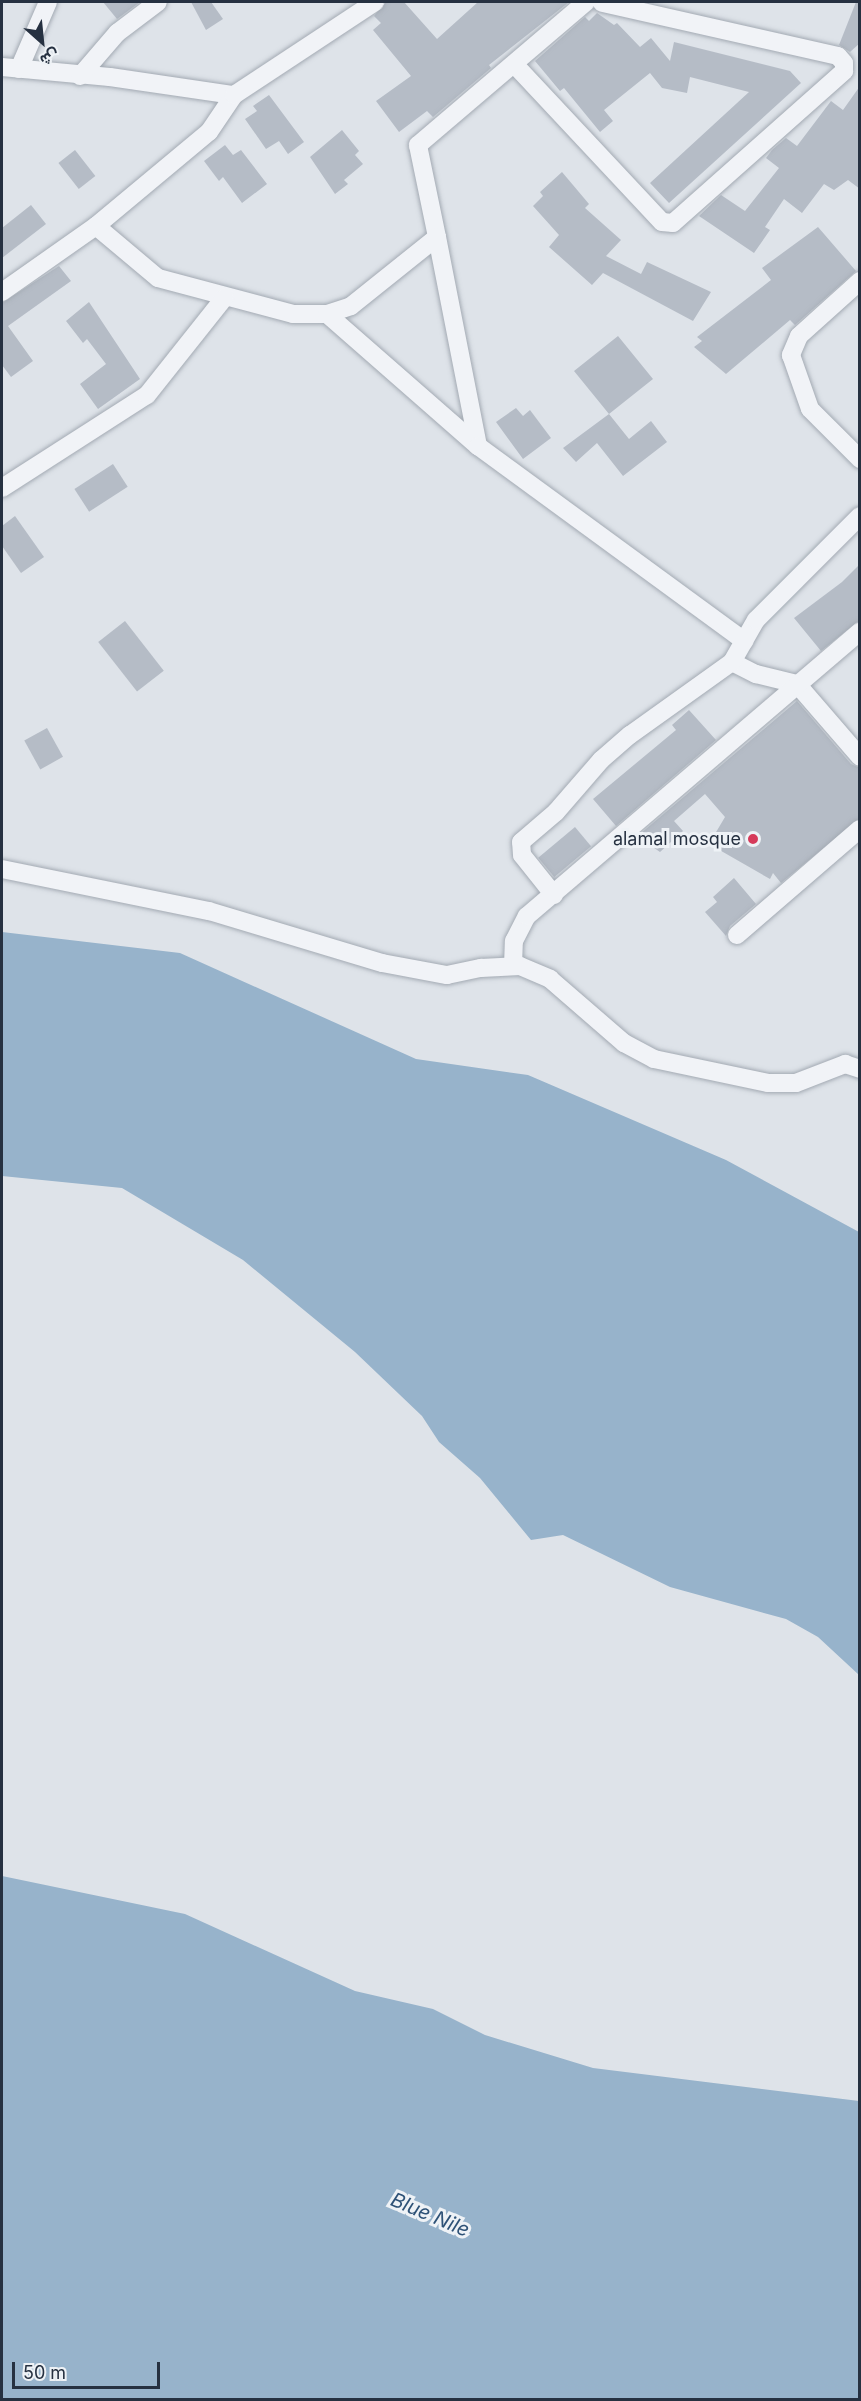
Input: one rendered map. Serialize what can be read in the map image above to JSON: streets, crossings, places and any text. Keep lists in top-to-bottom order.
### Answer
{
  "water": ["Blue Nile"],
  "places": ["alamal mosque"],
  "scale_bar": "50 m",
  "north": "bottom right"
}
